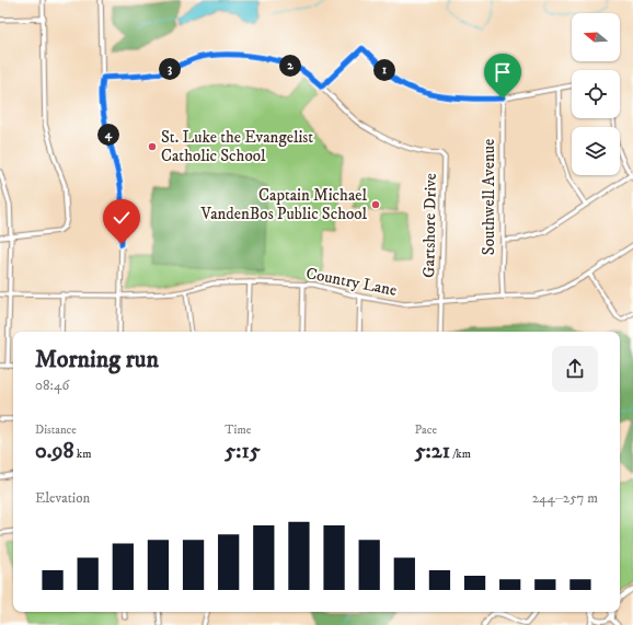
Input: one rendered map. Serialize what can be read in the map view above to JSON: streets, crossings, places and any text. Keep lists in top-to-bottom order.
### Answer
{
  "streets": {
    "street": ["Southwell Avenue", "Gartshore Drive", "Country Lane"]
  },
  "crossings": [
    ["Southwell Avenue", "Country Lane"],
    ["Gartshore Drive", "Country Lane"]
  ],
  "places": ["St. Luke the Evangelist Catholic School", "Captain Michael VandenBos Public School"],
  "north": "left",
  "page": {
    "pins": [
      "2",
      "3",
      "1",
      "4"
    ],
    "heading": ["Morning run", "08:46"],
    "stats": [
      ["Distance", "0.98 km"],
      ["Time", "5:15"],
      ["Pace", "5:21 /km"]
    ],
    "chart": ["Elevation", "244–257 m"]
  }
}
